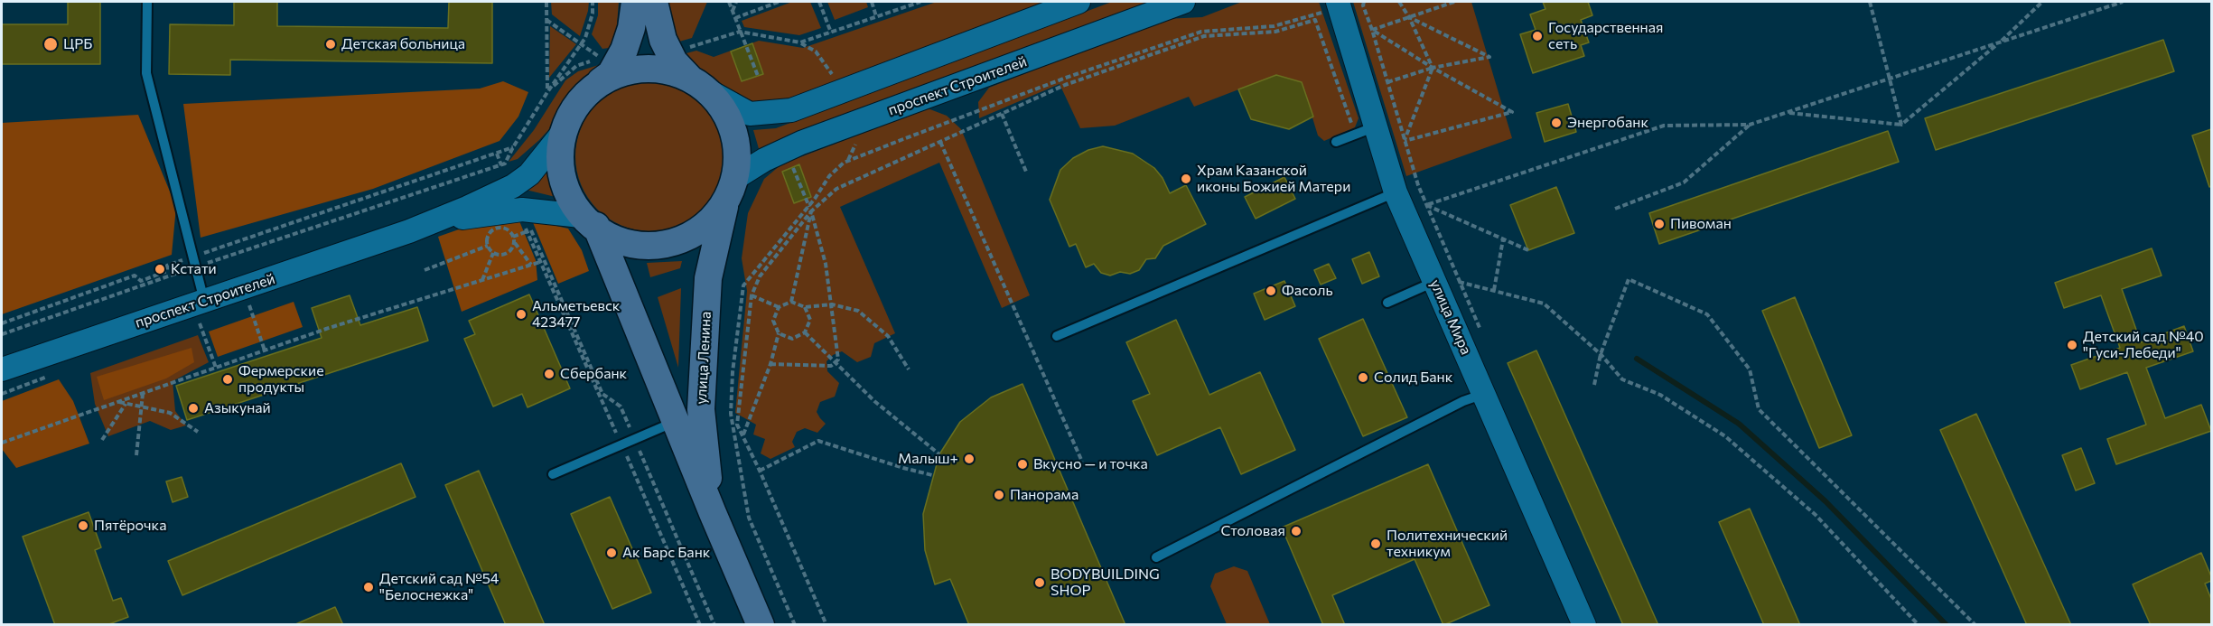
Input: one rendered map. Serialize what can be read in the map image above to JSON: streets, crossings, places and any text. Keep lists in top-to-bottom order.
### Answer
{
  "streets": {
    "main road": ["улица Ленина"],
    "street": ["проспект Строителей", "улица Мира"]
  },
  "crossings": [
    ["проспект Строителей", "улица Ленина"]
  ],
  "places": [
    "Государственная сеть",
    "ЦРБ",
    "Детская больница",
    "Энергобанк",
    "Храм Казанской иконы Божией Матери",
    "Пивоман",
    "Кстати",
    "Фасоль",
    "Альметьевск 423477",
    "Детский сад №40 \"Гуси-Лебеди\"",
    "Сбербанк",
    "Солид Банк",
    "Фермерские продукты",
    "Азыкунай",
    "Малыш+",
    "Вкусно — и точка",
    "Панорама",
    "Пятёрочка",
    "Столовая",
    "Политехнический техникум",
    "Ак Барс Банк",
    "BODYBUILDING SHOP",
    "Детский сад №54 \"Белоснежка\""
  ]
}
